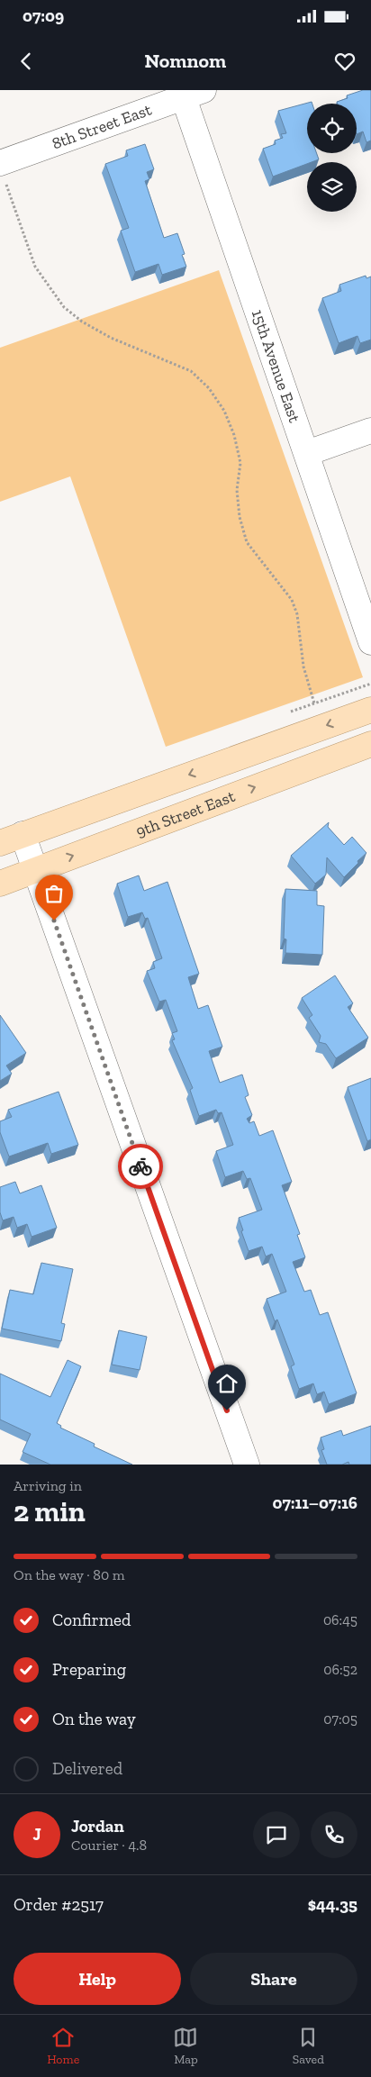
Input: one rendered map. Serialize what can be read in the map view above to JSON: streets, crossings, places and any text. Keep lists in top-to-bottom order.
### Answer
{
  "streets": {
    "main road": ["9th Street East"],
    "street": ["8th Street East", "15th Avenue East"]
  },
  "crossings": [
    ["8th Street East", "15th Avenue East"]
  ],
  "page": {
    "status": "07:09",
    "header": "Nomnom",
    "heading": ["2 min", "Arriving in", "07:11–07:16"],
    "panel": [
      "Jordan",
      "Courier · 4.8",
      "Order #2517",
      "$44.35"
    ],
    "bar": "On the way · 80 m",
    "list": [
      ["Confirmed", "06:45"],
      ["Preparing", "06:52"],
      ["On the way", "07:05"],
      "Delivered"
    ],
    "round": "J",
    "buttons": ["Help", "Share"],
    "tabs": ["Home", "Map", "Saved"]
  }
}
